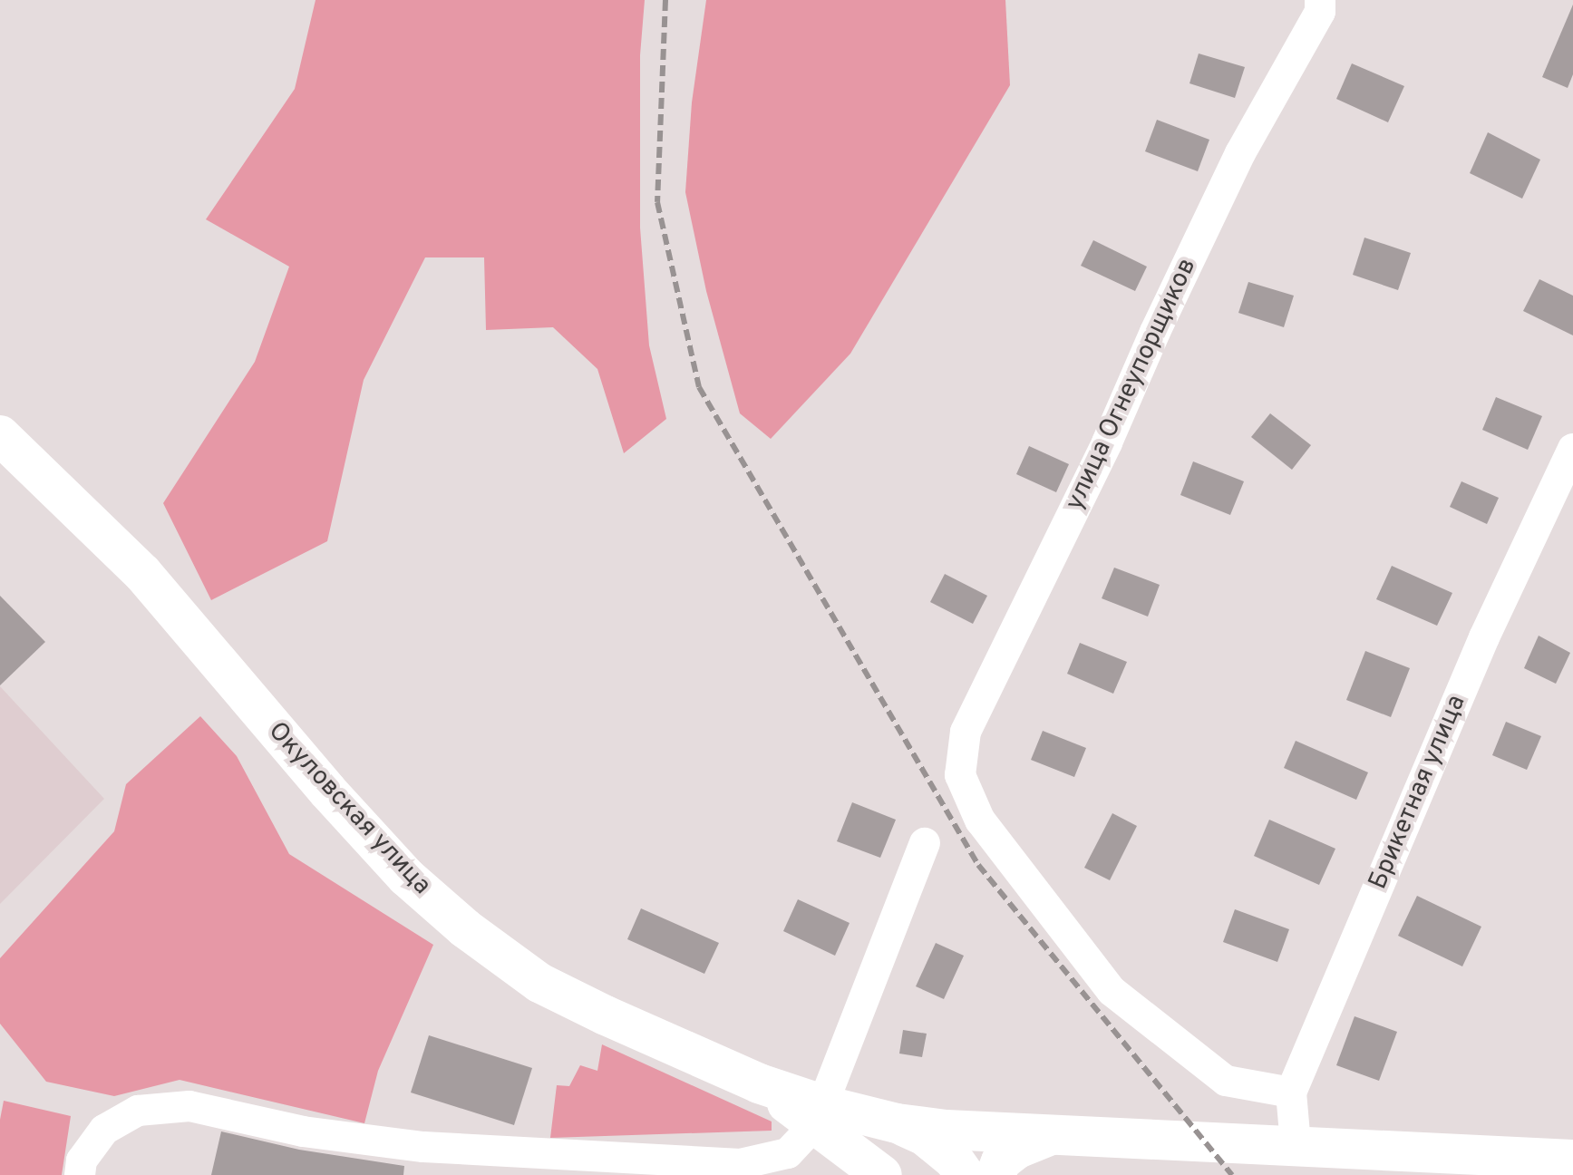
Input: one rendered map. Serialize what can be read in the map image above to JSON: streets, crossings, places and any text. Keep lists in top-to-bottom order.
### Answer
{
  "streets": {
    "main road": ["Окуловская улица"],
    "street": ["улица Огнеупорщиков", "Брикетная улица"]
  },
  "crossings": [
    ["улица Огнеупорщиков", "Брикетная улица"]
  ]
}
